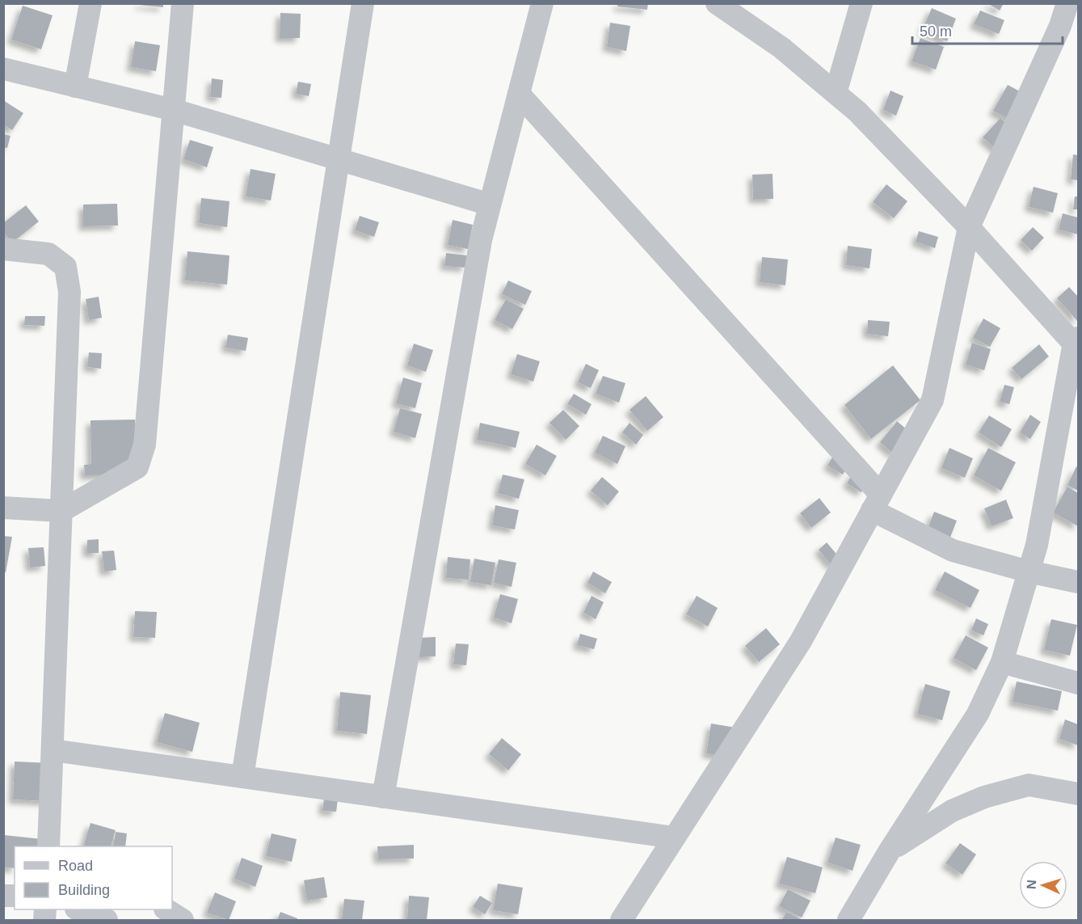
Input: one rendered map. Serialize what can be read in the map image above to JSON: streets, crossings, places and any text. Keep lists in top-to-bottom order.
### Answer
{
  "legend": ["Road", "Building"],
  "scale_bar": "50 m",
  "north": "left"
}
